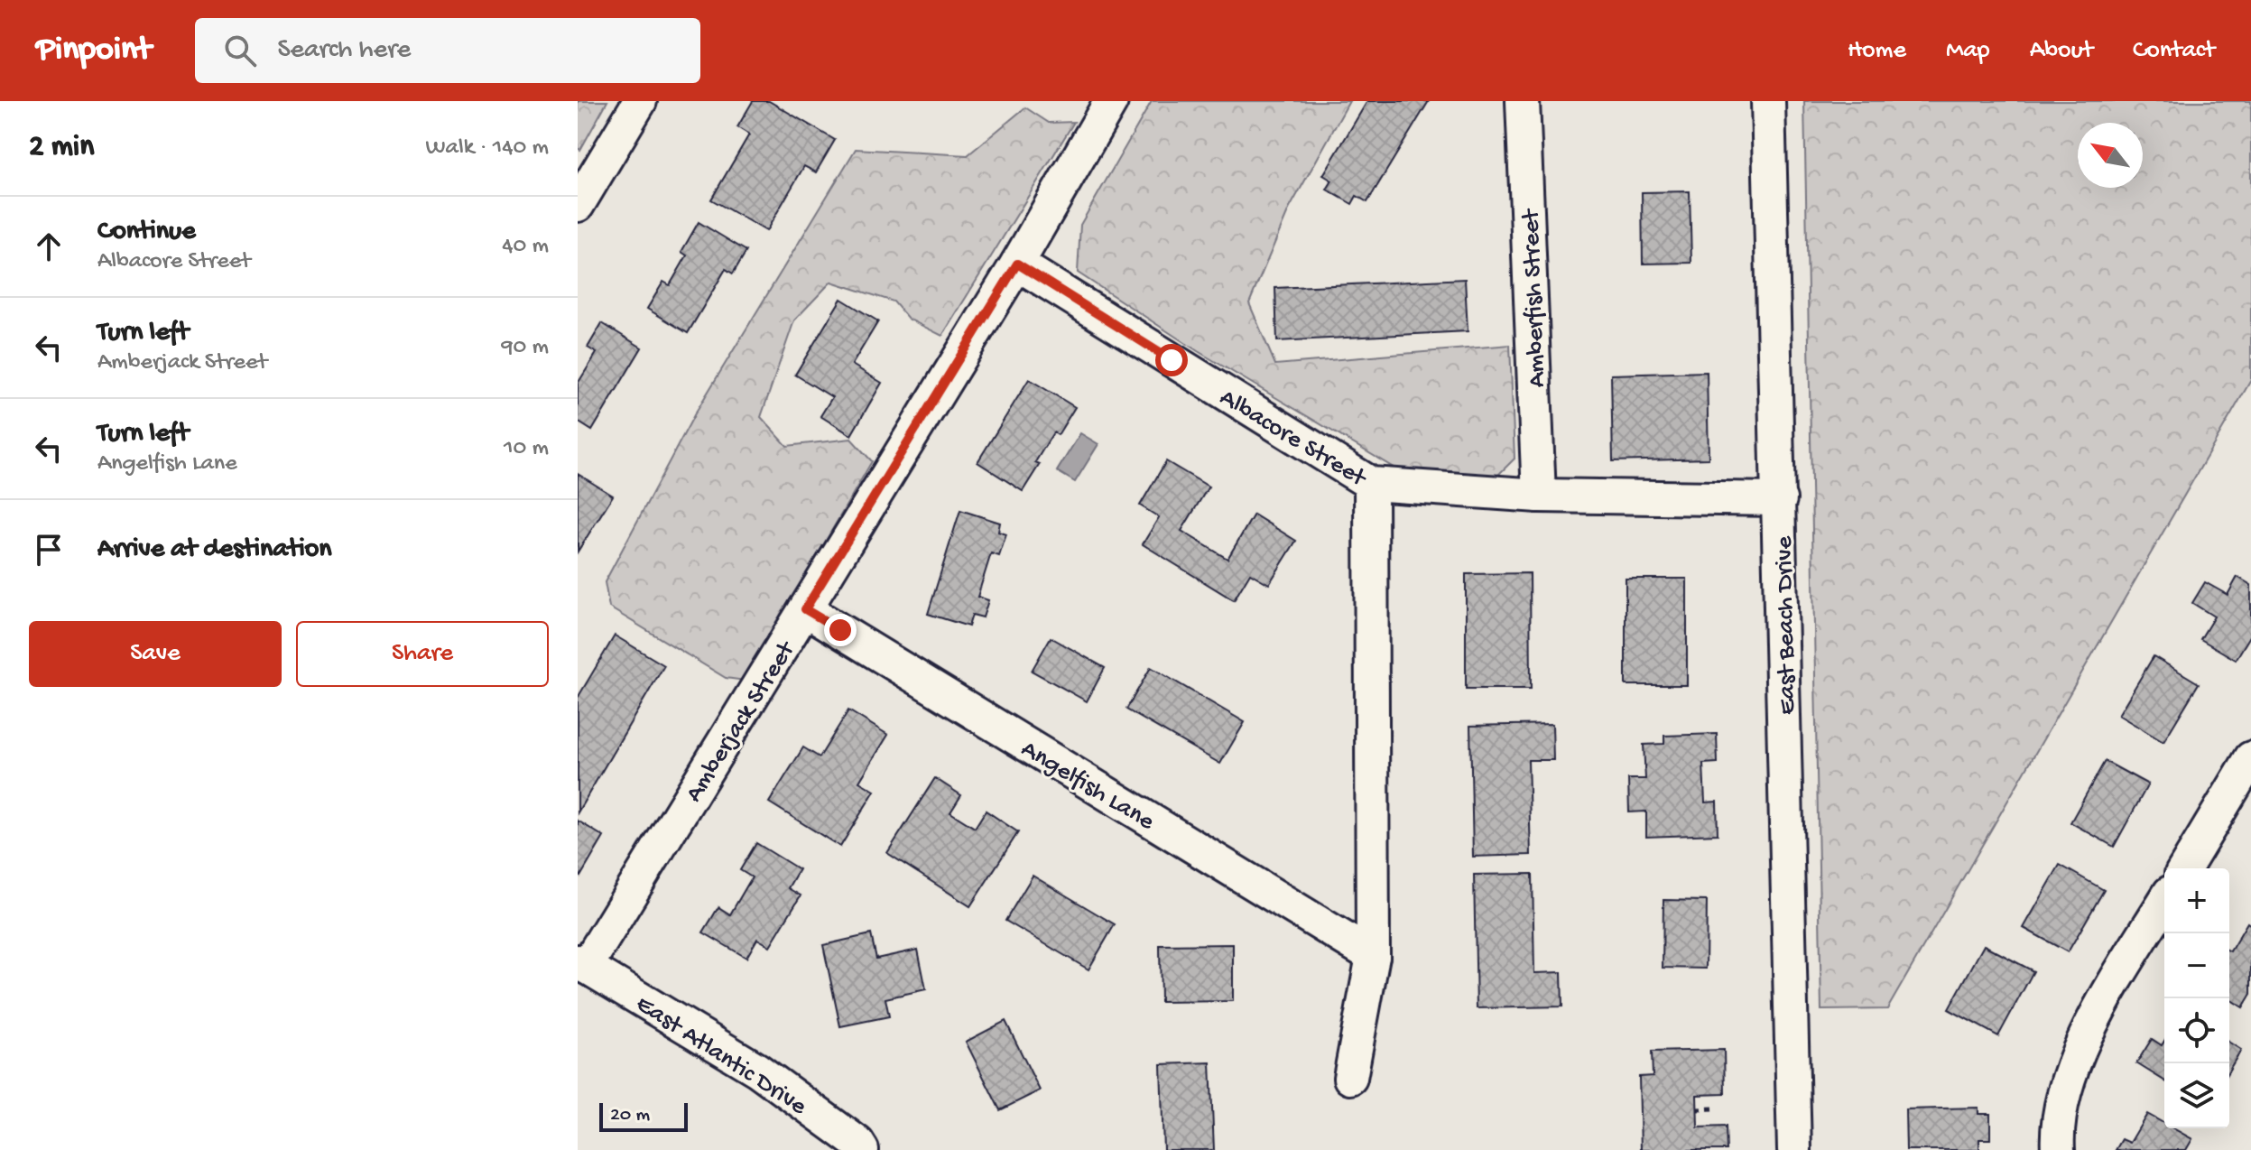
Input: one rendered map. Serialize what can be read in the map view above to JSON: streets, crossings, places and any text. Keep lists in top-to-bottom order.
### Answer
{
  "streets": {
    "street": [
      "Amberfish Street",
      "Albacore Street",
      "East Beach Drive",
      "Amberjack Street",
      "Angelfish Lane",
      "East Atlantic Drive"
    ]
  },
  "crossings": [
    ["Amberfish Street", "Albacore Street"],
    ["Albacore Street", "East Beach Drive"],
    ["Albacore Street", "Amberjack Street"],
    ["Amberjack Street", "Angelfish Lane"],
    ["Amberjack Street", "East Atlantic Drive"]
  ],
  "scale_bar": "20 m",
  "north": "top left",
  "page": {
    "header": "Pinpoint",
    "search": "Search here",
    "nav": [
      "Home",
      "Map",
      "About",
      "Contact"
    ],
    "heading": ["2 min", "Walk · 140 m"],
    "list": [
      ["Continue", "Albacore Street", "40 m"],
      ["Turn left", "Amberjack Street", "90 m"],
      ["Turn left", "Angelfish Lane", "10 m"],
      "Arrive at destination"
    ],
    "buttons": ["Save", "Share"],
    "map_buttons": ["+", "−"],
    "scale": "20 m"
  }
}
